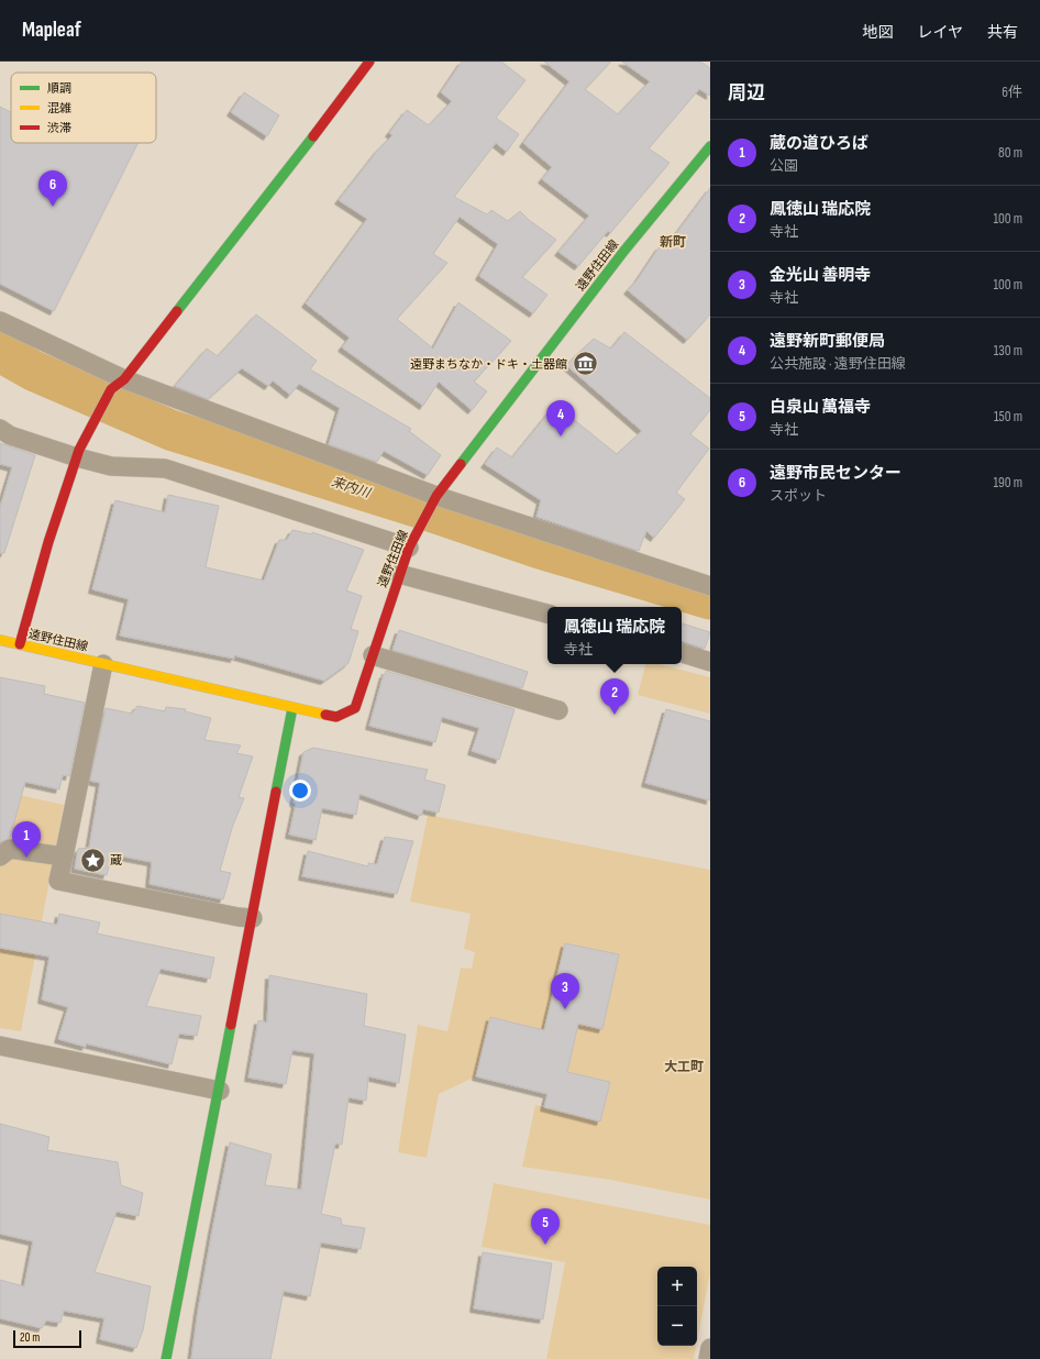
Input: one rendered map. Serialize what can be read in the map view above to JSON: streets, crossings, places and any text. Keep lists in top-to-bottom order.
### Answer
{
  "streets": {
    "street": ["遠野住田線"]
  },
  "districts": ["新町", "大工町"],
  "water": ["来内川"],
  "places": {
    "museum": ["遠野まちなか・ドキ・土器館"],
    "place": ["蔵"]
  },
  "legend": ["順調", "混雑", "渋滞"],
  "scale_bar": "20 m",
  "page": {
    "header": "Mapleaf",
    "nav": ["地図", "レイヤ", "共有"],
    "heading": ["周辺", "6件"],
    "list": [
      {
        "mark": "1",
        "name": "蔵の道ひろば",
        "note": "公園",
        "value": "80 m"
      },
      {
        "mark": "2",
        "name": "鳳徳山 瑞応院",
        "note": "寺社",
        "value": "100 m"
      },
      {
        "mark": "3",
        "name": "金光山 善明寺",
        "note": "寺社",
        "value": "100 m"
      },
      {
        "mark": "4",
        "name": "遠野新町郵便局",
        "note": "公共施設 · 遠野住田線",
        "value": "130 m"
      },
      {
        "mark": "5",
        "name": "白泉山 萬福寺",
        "note": "寺社",
        "value": "150 m"
      },
      {
        "mark": "6",
        "name": "遠野市民センター",
        "note": "スポット",
        "value": "190 m"
      }
    ],
    "pins": [
      "6",
      "4",
      "2",
      "1",
      "3",
      "5"
    ],
    "popup": ["鳳徳山 瑞応院", "寺社"],
    "map_buttons": ["+", "−"],
    "scale": "20 m"
  }
}
